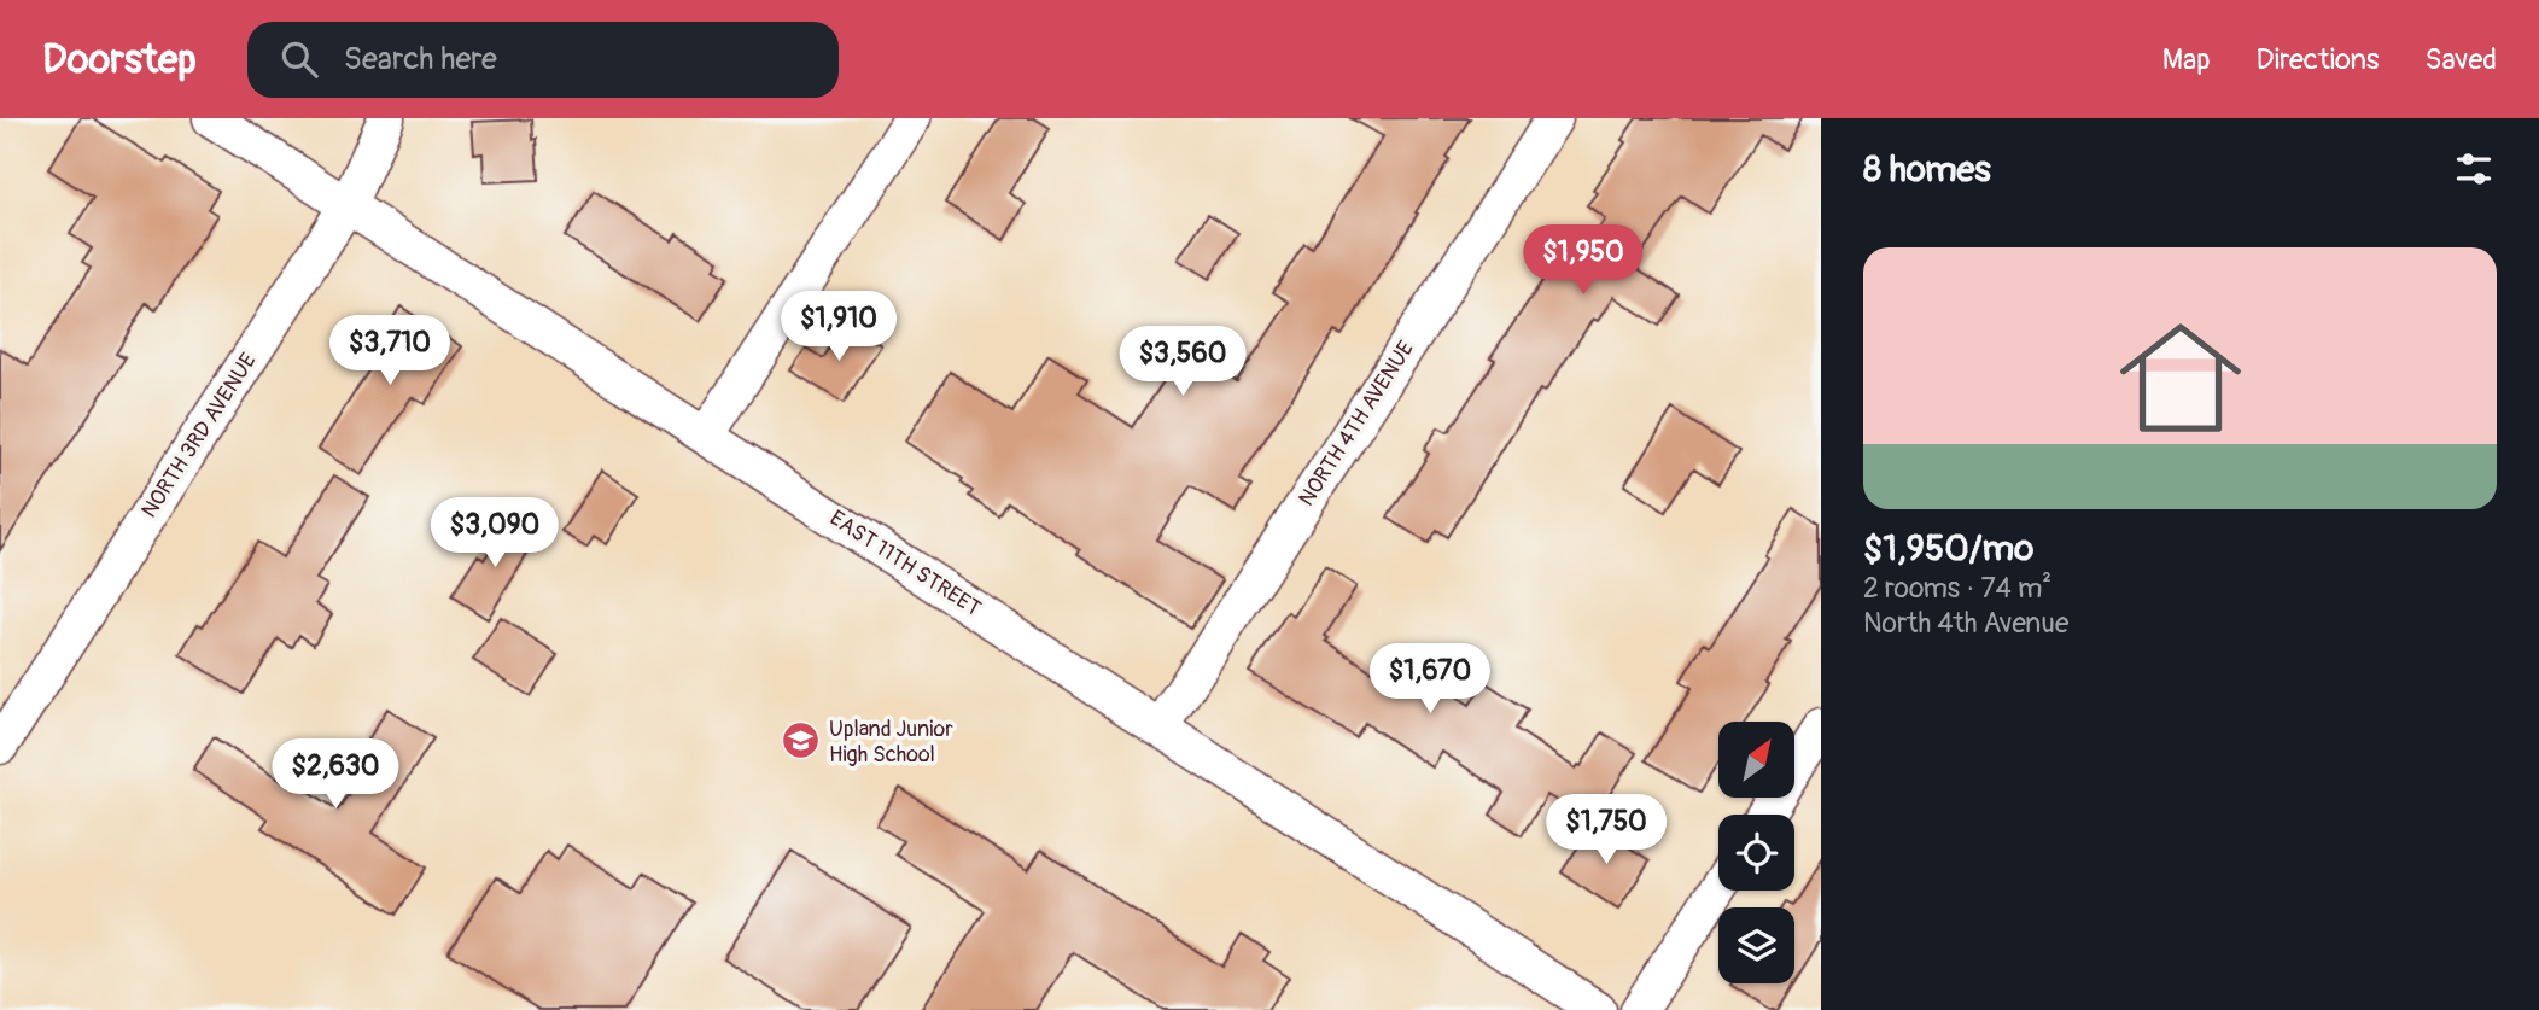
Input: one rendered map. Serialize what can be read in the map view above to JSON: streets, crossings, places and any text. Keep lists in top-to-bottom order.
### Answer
{
  "streets": {
    "street": ["NORTH 4TH AVENUE", "NORTH 3RD AVENUE", "EAST 11TH STREET"]
  },
  "crossings": [
    ["NORTH 4TH AVENUE", "EAST 11TH STREET"],
    ["NORTH 3RD AVENUE", "EAST 11TH STREET"]
  ],
  "places": {
    "school or university": ["Upland Junior High School"]
  },
  "north": "top right",
  "page": {
    "header": "Doorstep",
    "search": "Search here",
    "nav": ["Map", "Directions", "Saved"],
    "heading": "8 homes",
    "list": [
      {
        "name": "$1,950/mo",
        "note": "2 rooms · 74 m² · North 4th Avenue"
      }
    ],
    "price": [
      "$1,950",
      "$1,910",
      "$3,710",
      "$3,560",
      "$3,090",
      "$1,670",
      "$2,630",
      "$1,750"
    ]
  }
}
